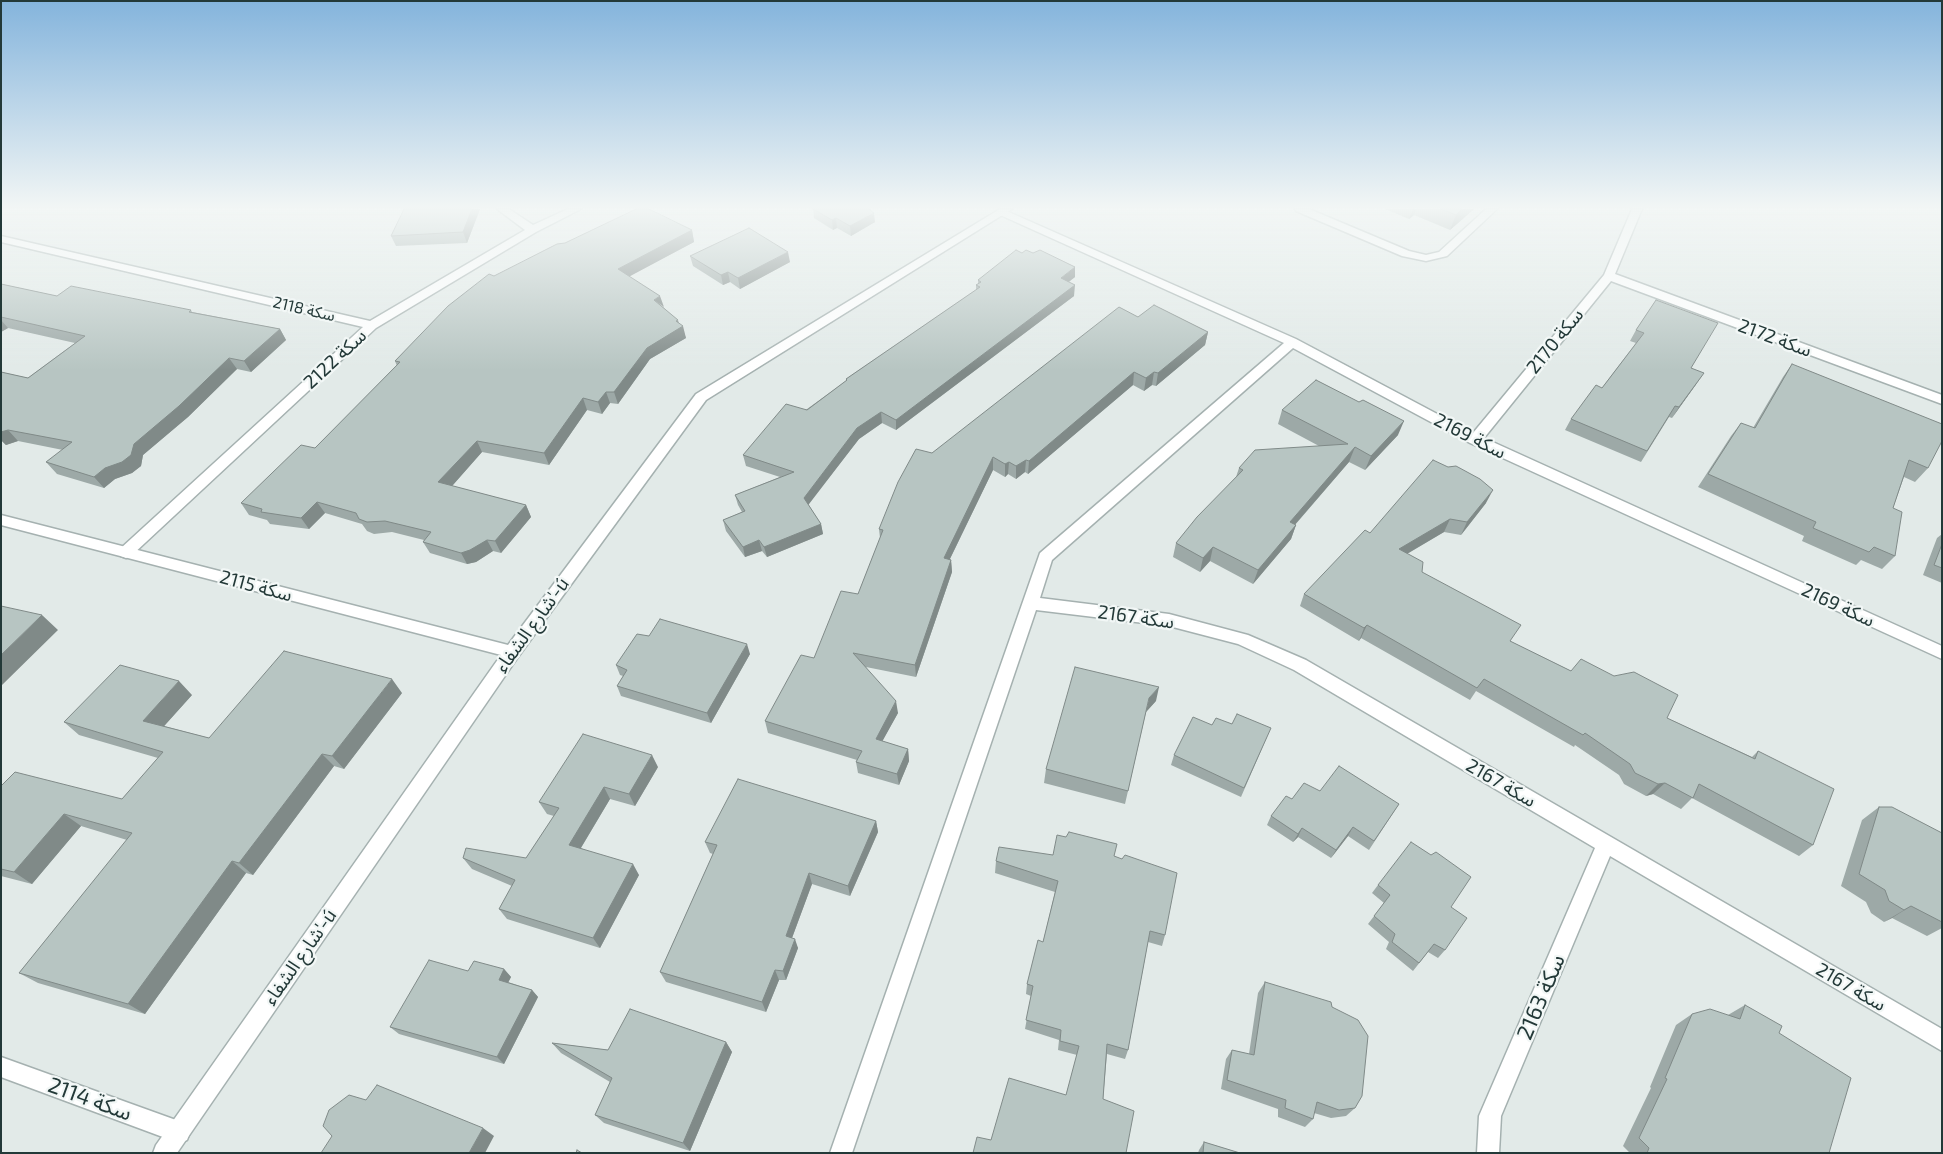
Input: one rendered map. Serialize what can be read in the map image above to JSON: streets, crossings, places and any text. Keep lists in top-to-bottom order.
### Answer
{
  "streets": {
    "street": [
      "سكة 2118",
      "سكة 2172",
      "سكة 2170",
      "سكة 2122",
      "سكة 2169",
      "سكة 2115",
      "سكة 2167",
      "شارع الشفاء'-ú",
      "سكة 2163",
      "سكة 2114"
    ]
  },
  "crossings": [
    ["سكة 2118", "سكة 2122"],
    ["سكة 2172", "سكة 2170"],
    ["سكة 2170", "سكة 2169"],
    ["سكة 2122", "سكة 2115"],
    ["سكة 2115", "شارع الشفاء'-ú"],
    ["سكة 2167", "سكة 2163"],
    ["شارع الشفاء'-ú", "سكة 2114"]
  ]
}
